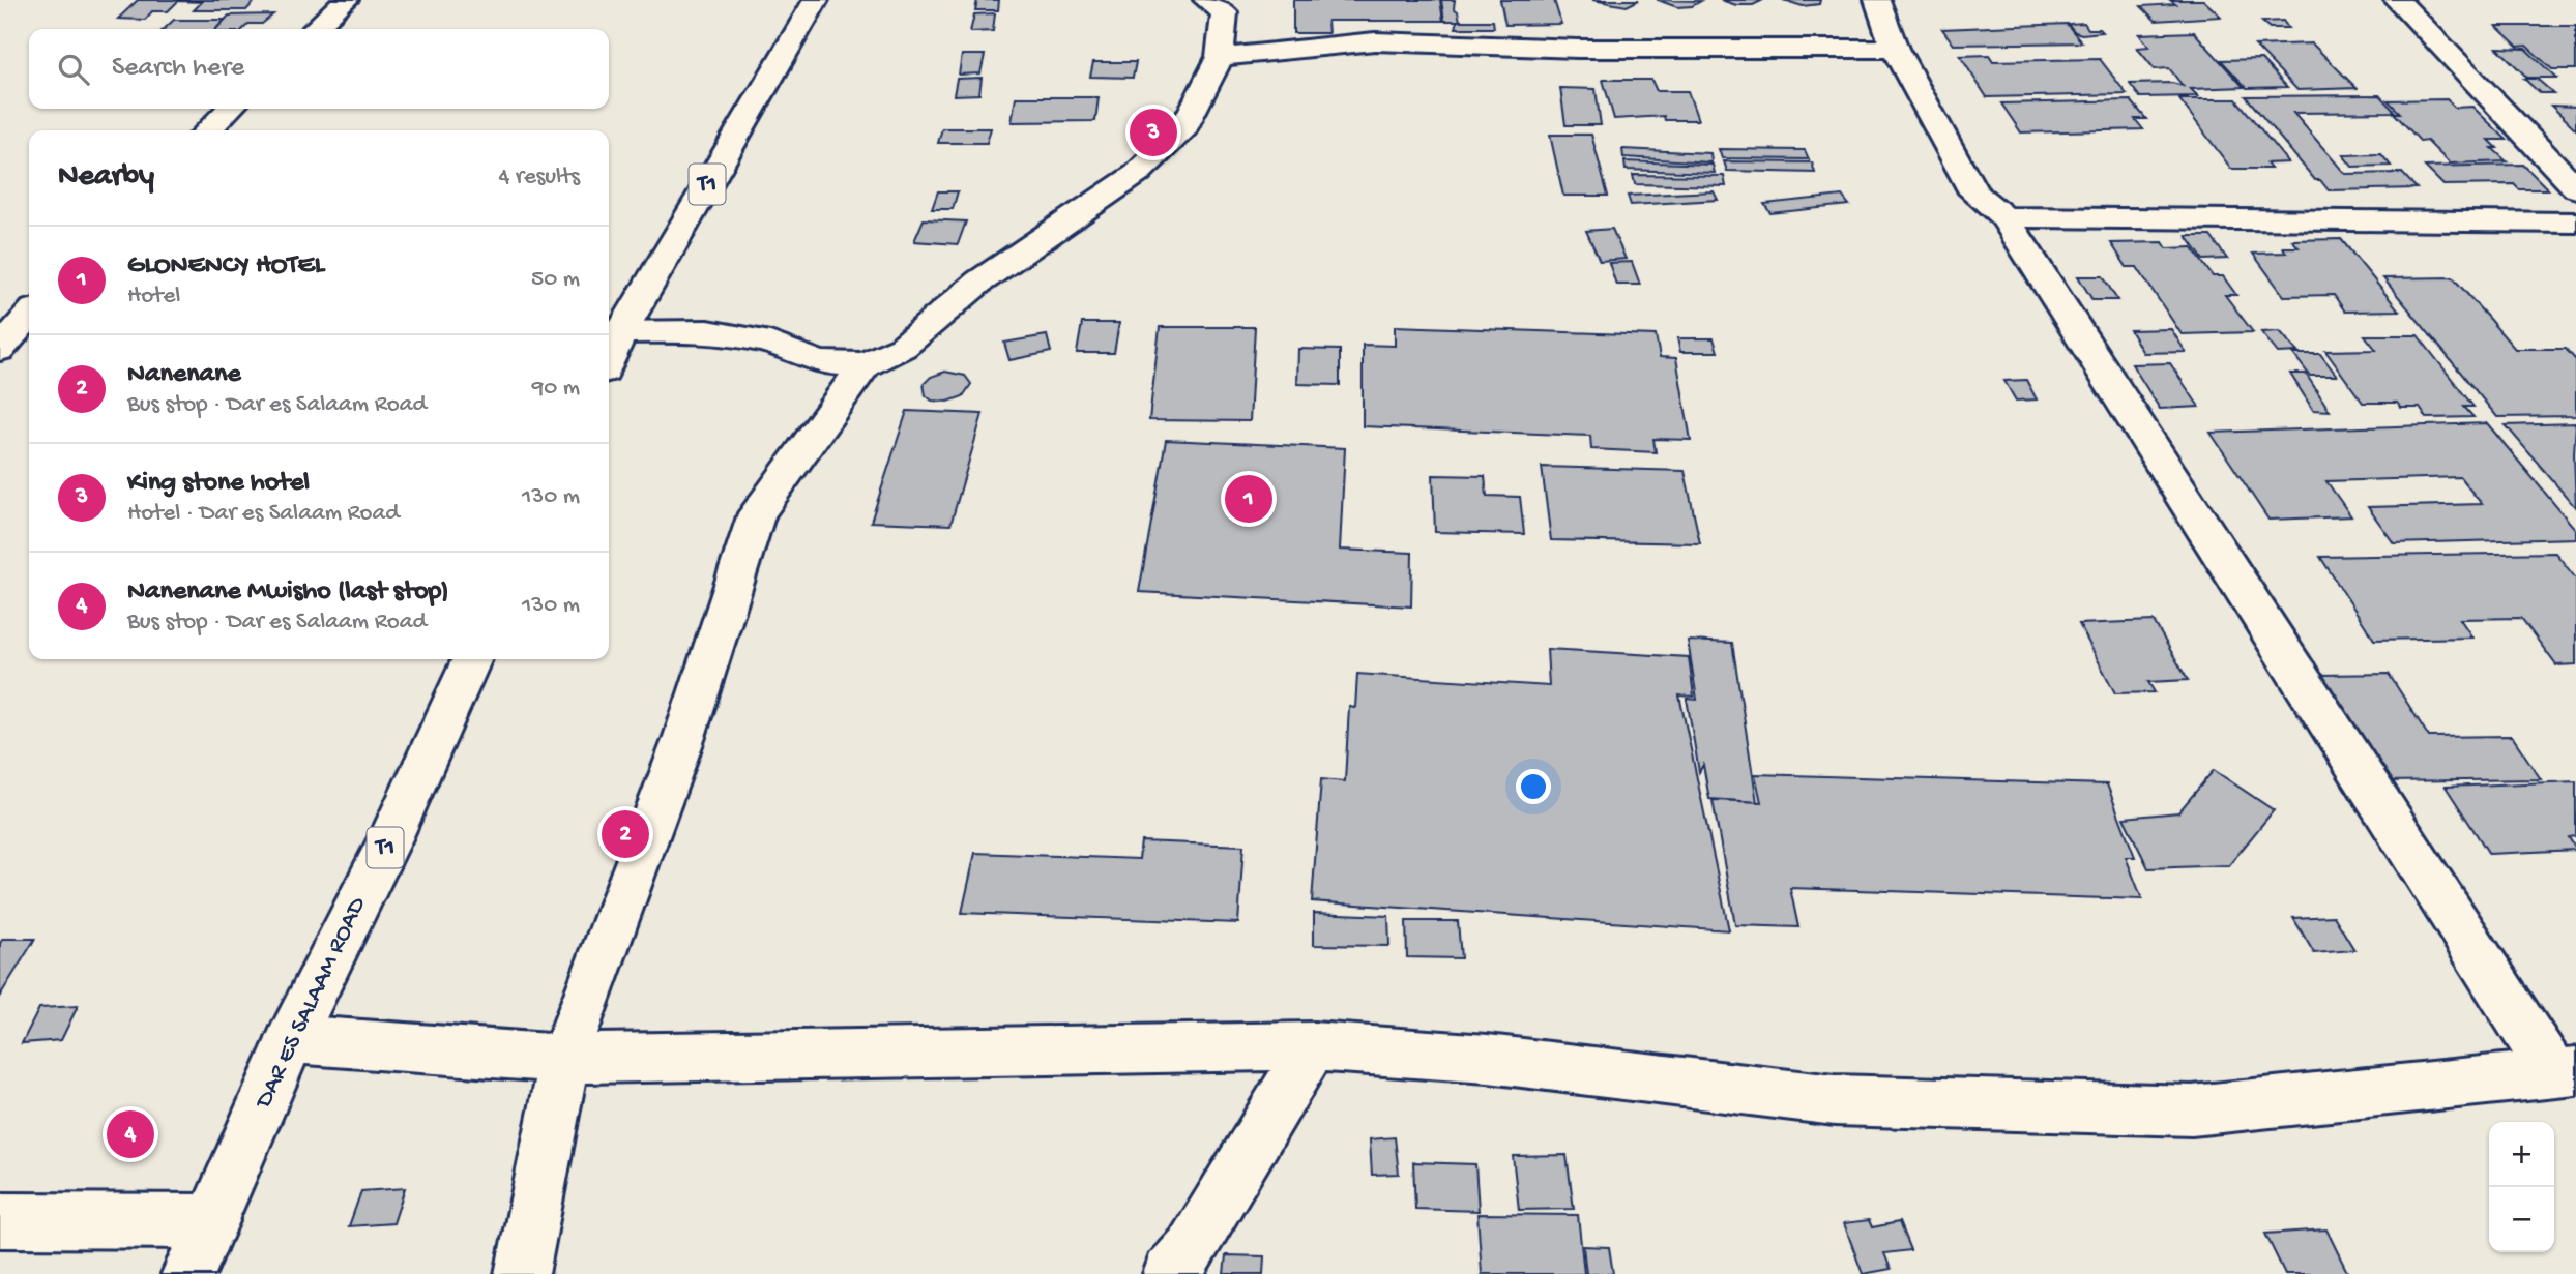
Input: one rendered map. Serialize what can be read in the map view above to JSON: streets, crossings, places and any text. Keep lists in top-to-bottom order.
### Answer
{
  "streets": {
    "main road": ["T1", "DAR ES SALAAM ROAD"]
  },
  "page": {
    "search": "Search here",
    "pins": [
      "3",
      "1",
      "2",
      "4"
    ],
    "heading": ["Nearby", "4 results"],
    "list": [
      {
        "mark": "1",
        "name": "GLONENCY HOTEL",
        "note": "Hotel",
        "value": "50 m"
      },
      {
        "mark": "2",
        "name": "Nanenane",
        "note": "Bus stop · Dar es Salaam Road",
        "value": "90 m"
      },
      {
        "mark": "3",
        "name": "King stone hotel",
        "note": "Hotel · Dar es Salaam Road",
        "value": "130 m"
      },
      {
        "mark": "4",
        "name": "Nanenane Mwisho (last stop)",
        "note": "Bus stop · Dar es Salaam Road",
        "value": "130 m"
      }
    ],
    "map_buttons": ["+", "−"]
  }
}
